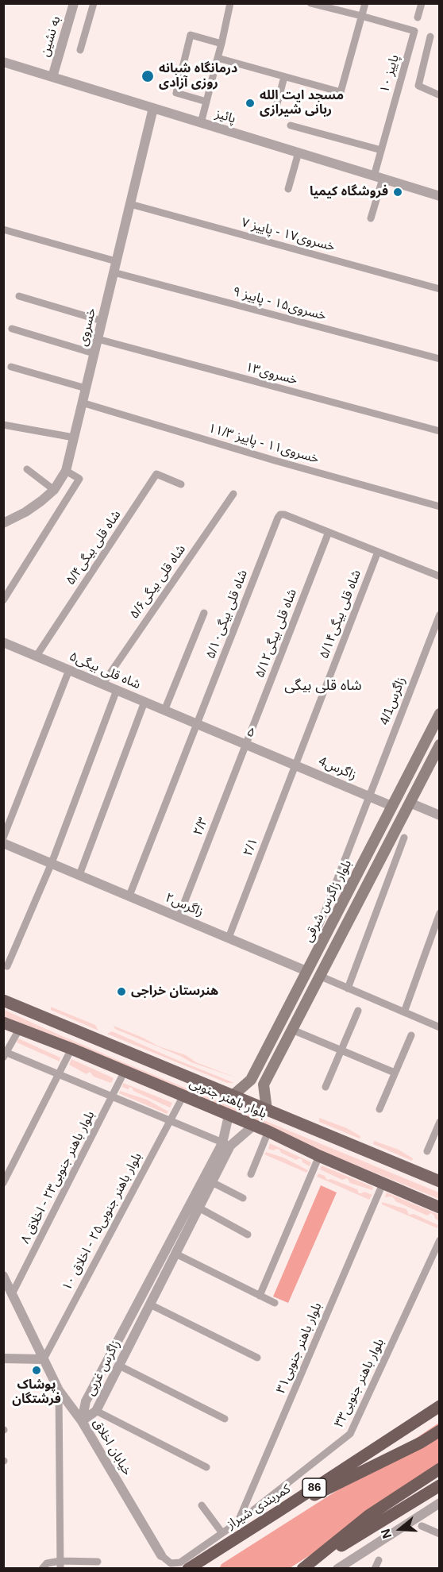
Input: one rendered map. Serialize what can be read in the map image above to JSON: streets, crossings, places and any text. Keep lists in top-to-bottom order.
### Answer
{
  "streets": {
    "highway": ["86", "کمربندی شیراز"],
    "main road": ["بلوار زاگرس شرقی", "بلوار باهنر جنوبی"],
    "street": [
      "به نشین",
      "پاییز ۱۰",
      "پائیز",
      "خسروى۱۷ - پاییز ۷",
      "خسروى۱۵ - پاییز ۹",
      "خسروى",
      "خسروى۱۳",
      "خسروى۱۱ - پاییز ۱۱/۳",
      "شاه قلی بیگی۵/۴",
      "شاه قلی بیگی۵/۶",
      "شاه قلی بیگی۵/۱۰",
      "شاه قلی بیگی۵/۱۴",
      "شاه قلی بیگی۵/۱۲",
      "شاه قلی بیگی۵",
      "4/1زاگرس",
      "۵",
      "زاگرس4",
      "۲/۳",
      "۲/۱",
      "زاگرس۲",
      "بلوار باهنر جنوبی۲۳ - اخلاق ۸",
      "بلوار باهنر جنوبی۲۵ - اخلاق ۱۰",
      "بلوار باهنر جنوبی۳۱",
      "زاگرس غربی",
      "بلوار باهنر جنوبی۳۳",
      "خیابان اخلاق"
    ]
  },
  "crossings": [
    ["به نشین", "پائیز"],
    ["پاییز ۱۰", "پائیز"],
    ["پائیز", "خسروى"],
    ["خسروى۱۷ - پاییز ۷", "خسروى"],
    ["خسروى۱۵ - پاییز ۹", "خسروى"],
    ["خسروى", "خسروى۱۳"],
    ["خسروى", "خسروى۱۱ - پاییز ۱۱/۳"],
    ["شاه قلی بیگی۵/۴", "شاه قلی بیگی۵"],
    ["شاه قلی بیگی۵/۶", "شاه قلی بیگی۵"],
    ["شاه قلی بیگی۵/۱۰", "شاه قلی بیگی۵/۱۲"],
    ["شاه قلی بیگی۵/۱۰", "شاه قلی بیگی۵"],
    ["شاه قلی بیگی۵/۱۰", "۵"],
    ["شاه قلی بیگی۵/۱۰", "زاگرس۲"],
    ["شاه قلی بیگی۵/۱۴", "۵"],
    ["شاه قلی بیگی۵/۱۴", "زاگرس4"],
    ["شاه قلی بیگی۵/۱۴", "۲/۱"],
    ["شاه قلی بیگی۵/۱۲", "۵"],
    ["شاه قلی بیگی۵/۱۲", "۲/۳"],
    ["شاه قلی بیگی۵", "۵"],
    ["4/1زاگرس", "زاگرس4"],
    ["۵", "زاگرس4"],
    ["۵", "۲/۳"],
    ["۵", "۲/۱"],
    ["زاگرس4", "۲/۱"],
    ["زاگرس4", "بلوار زاگرس شرقی"],
    ["۲/۳", "زاگرس۲"],
    ["۲/۱", "زاگرس۲"],
    ["بلوار زاگرس شرقی", "زاگرس۲"],
    ["بلوار زاگرس شرقی", "بلوار باهنر جنوبی"],
    ["بلوار باهنر جنوبی", "بلوار باهنر جنوبی۲۳ - اخلاق ۸"],
    ["بلوار باهنر جنوبی", "بلوار باهنر جنوبی۲۵ - اخلاق ۱۰"],
    ["بلوار باهنر جنوبی", "بلوار باهنر جنوبی۳۱"],
    ["بلوار باهنر جنوبی", "زاگرس غربی"],
    ["بلوار باهنر جنوبی۲۳ - اخلاق ۸", "خیابان اخلاق"],
    ["بلوار باهنر جنوبی۲۵ - اخلاق ۱۰", "خیابان اخلاق"],
    ["بلوار باهنر جنوبی۳۱", "بلوار باهنر جنوبی۳۳"],
    ["زاگرس غربی", "خیابان اخلاق"],
    ["بلوار باهنر جنوبی۳۳", "خیابان اخلاق"]
  ],
  "districts": ["شاه قلی بیگی"],
  "places": [
    "درمانگاه شبانه روزی آزادی",
    "مسجد ایت الله ربانی شیرازی",
    "فروشگاه کیمیا",
    "هنرستان خراجی",
    "پوشاک فرشتگان"
  ],
  "north": "left"
}
